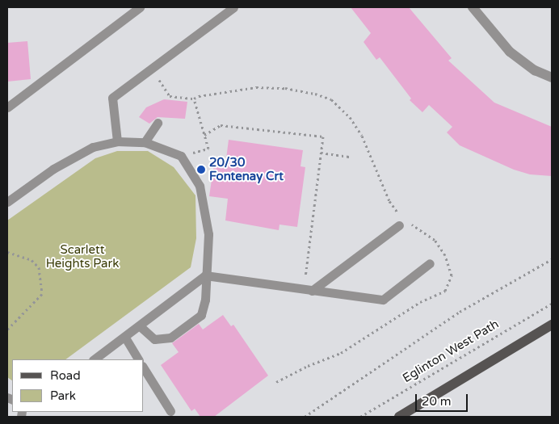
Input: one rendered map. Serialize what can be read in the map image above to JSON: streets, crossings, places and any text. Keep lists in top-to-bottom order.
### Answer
{
  "streets": {
    "path": ["Eglinton West Path"]
  },
  "parks": ["Scarlett Heights Park"],
  "places": ["20/30 Fontenay Crt"],
  "legend": ["Road", "Park"],
  "scale_bar": "20 m"
}
